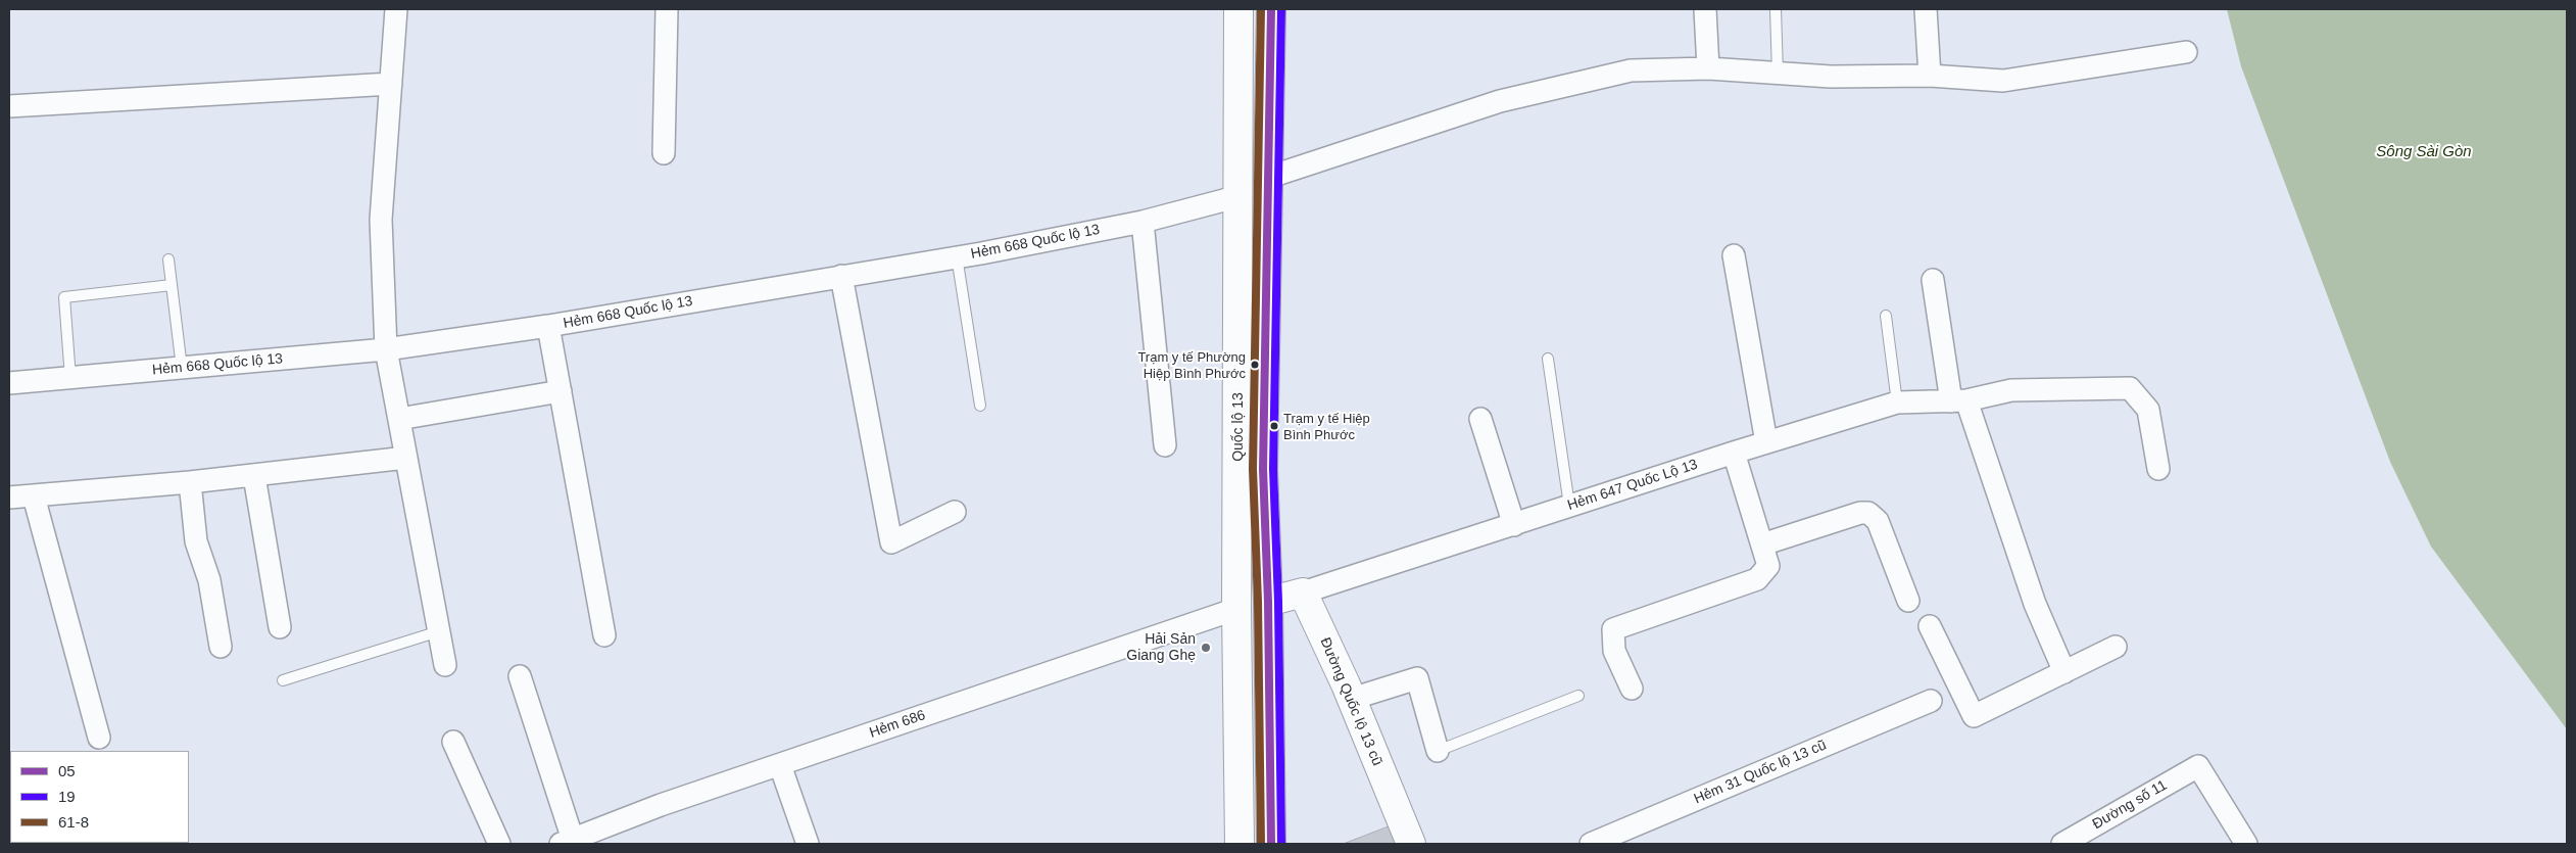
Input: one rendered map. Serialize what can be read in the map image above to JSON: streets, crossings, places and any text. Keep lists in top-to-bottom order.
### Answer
{
  "streets": {
    "main road": ["Quốc lộ 13", "Đường Quốc lộ 13 cũ"],
    "street": [
      "Hẻm 668 Quốc lộ 13",
      "Hẻm 647 Quốc Lộ 13",
      "Hẻm 686",
      "Hẻm 31 Quốc lộ 13 cũ",
      "Đường số 11"
    ]
  },
  "crossings": [
    ["Hẻm 668 Quốc lộ 13", "Quốc lộ 13"],
    ["Quốc lộ 13", "Hẻm 686"],
    ["Hẻm 647 Quốc Lộ 13", "Đường Quốc lộ 13 cũ"]
  ],
  "water": ["Sông Sài Gòn"],
  "places": ["Trạm y tế Phường Hiệp Bình Phước", "Trạm y tế Hiệp Bình Phước", "Hải Sản Giang Ghẹ"],
  "lines": ["transit line 05", "transit line 19", "transit line 61-8"],
  "legend": ["05", "19", "61-8"]
}
